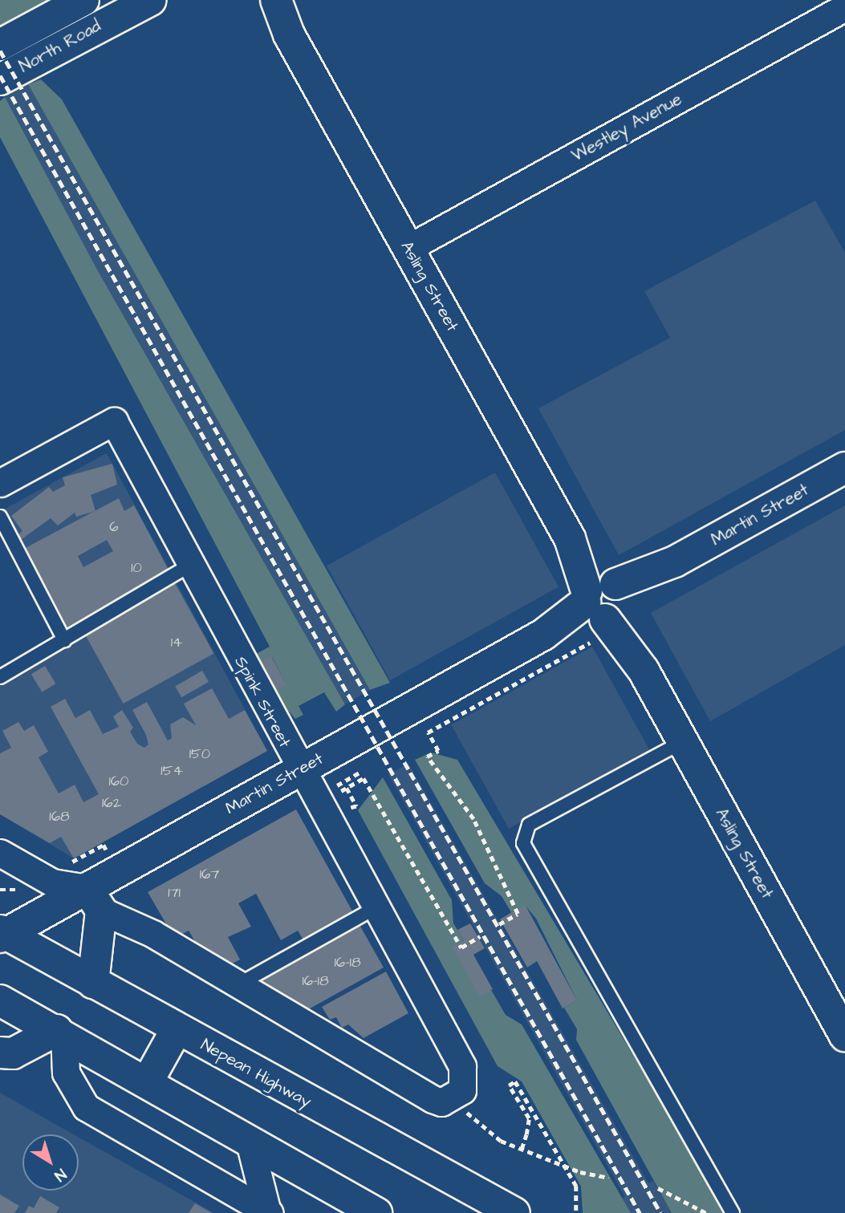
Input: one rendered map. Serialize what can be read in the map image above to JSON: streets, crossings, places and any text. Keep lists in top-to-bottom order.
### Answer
{
  "streets": {
    "main road": [
      "North Road",
      "Asling Street",
      "Martin Street",
      "Nepean Highway"
    ],
    "street": ["Westley Avenue", "Spink Street"]
  },
  "crossings": [
    ["Westley Avenue", "Asling Street"],
    ["Asling Street", "Martin Street"],
    ["Martin Street", "Spink Street"],
    ["Martin Street", "Nepean Highway"]
  ],
  "house_numbers": [
    "6",
    "10",
    "14",
    "150",
    "154",
    "160",
    "162",
    "168",
    "167",
    "171",
    "16-18",
    "16-18"
  ],
  "north": "bottom right"
}
